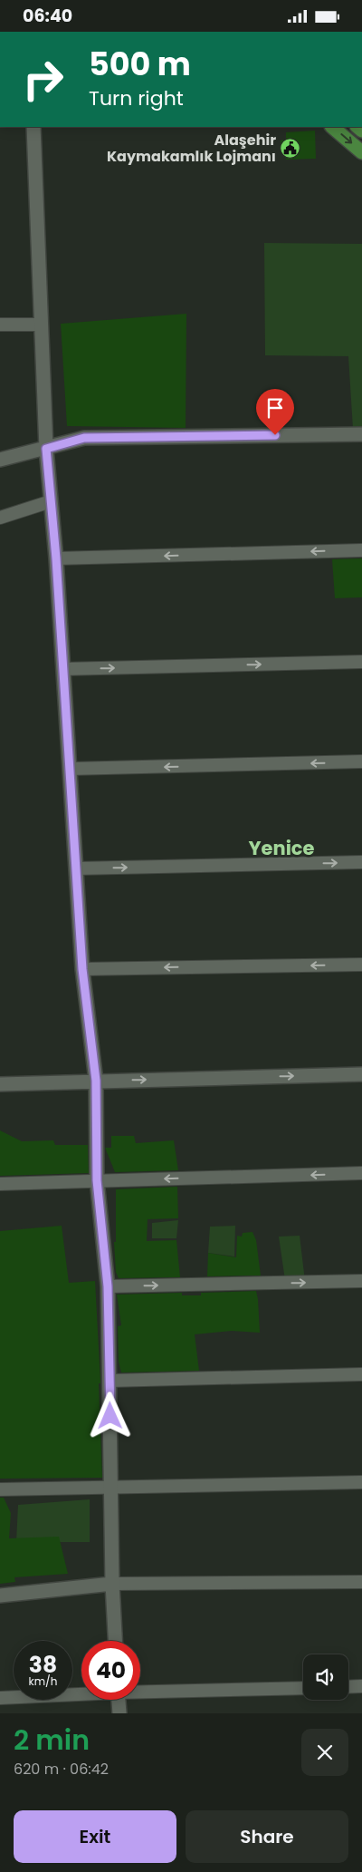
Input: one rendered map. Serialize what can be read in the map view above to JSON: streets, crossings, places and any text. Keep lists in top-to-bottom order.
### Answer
{
  "districts": ["Yenice"],
  "places": {
    "public building": ["Alaşehir Kaymakamlık Lojmanı"]
  },
  "page": {
    "status": "06:40",
    "turn": ["500 m", "Turn right"],
    "speed": "38 km/h",
    "limit": "40",
    "heading": ["2 min", "620 m · 06:42"],
    "buttons": ["Exit", "Share"]
  }
}
